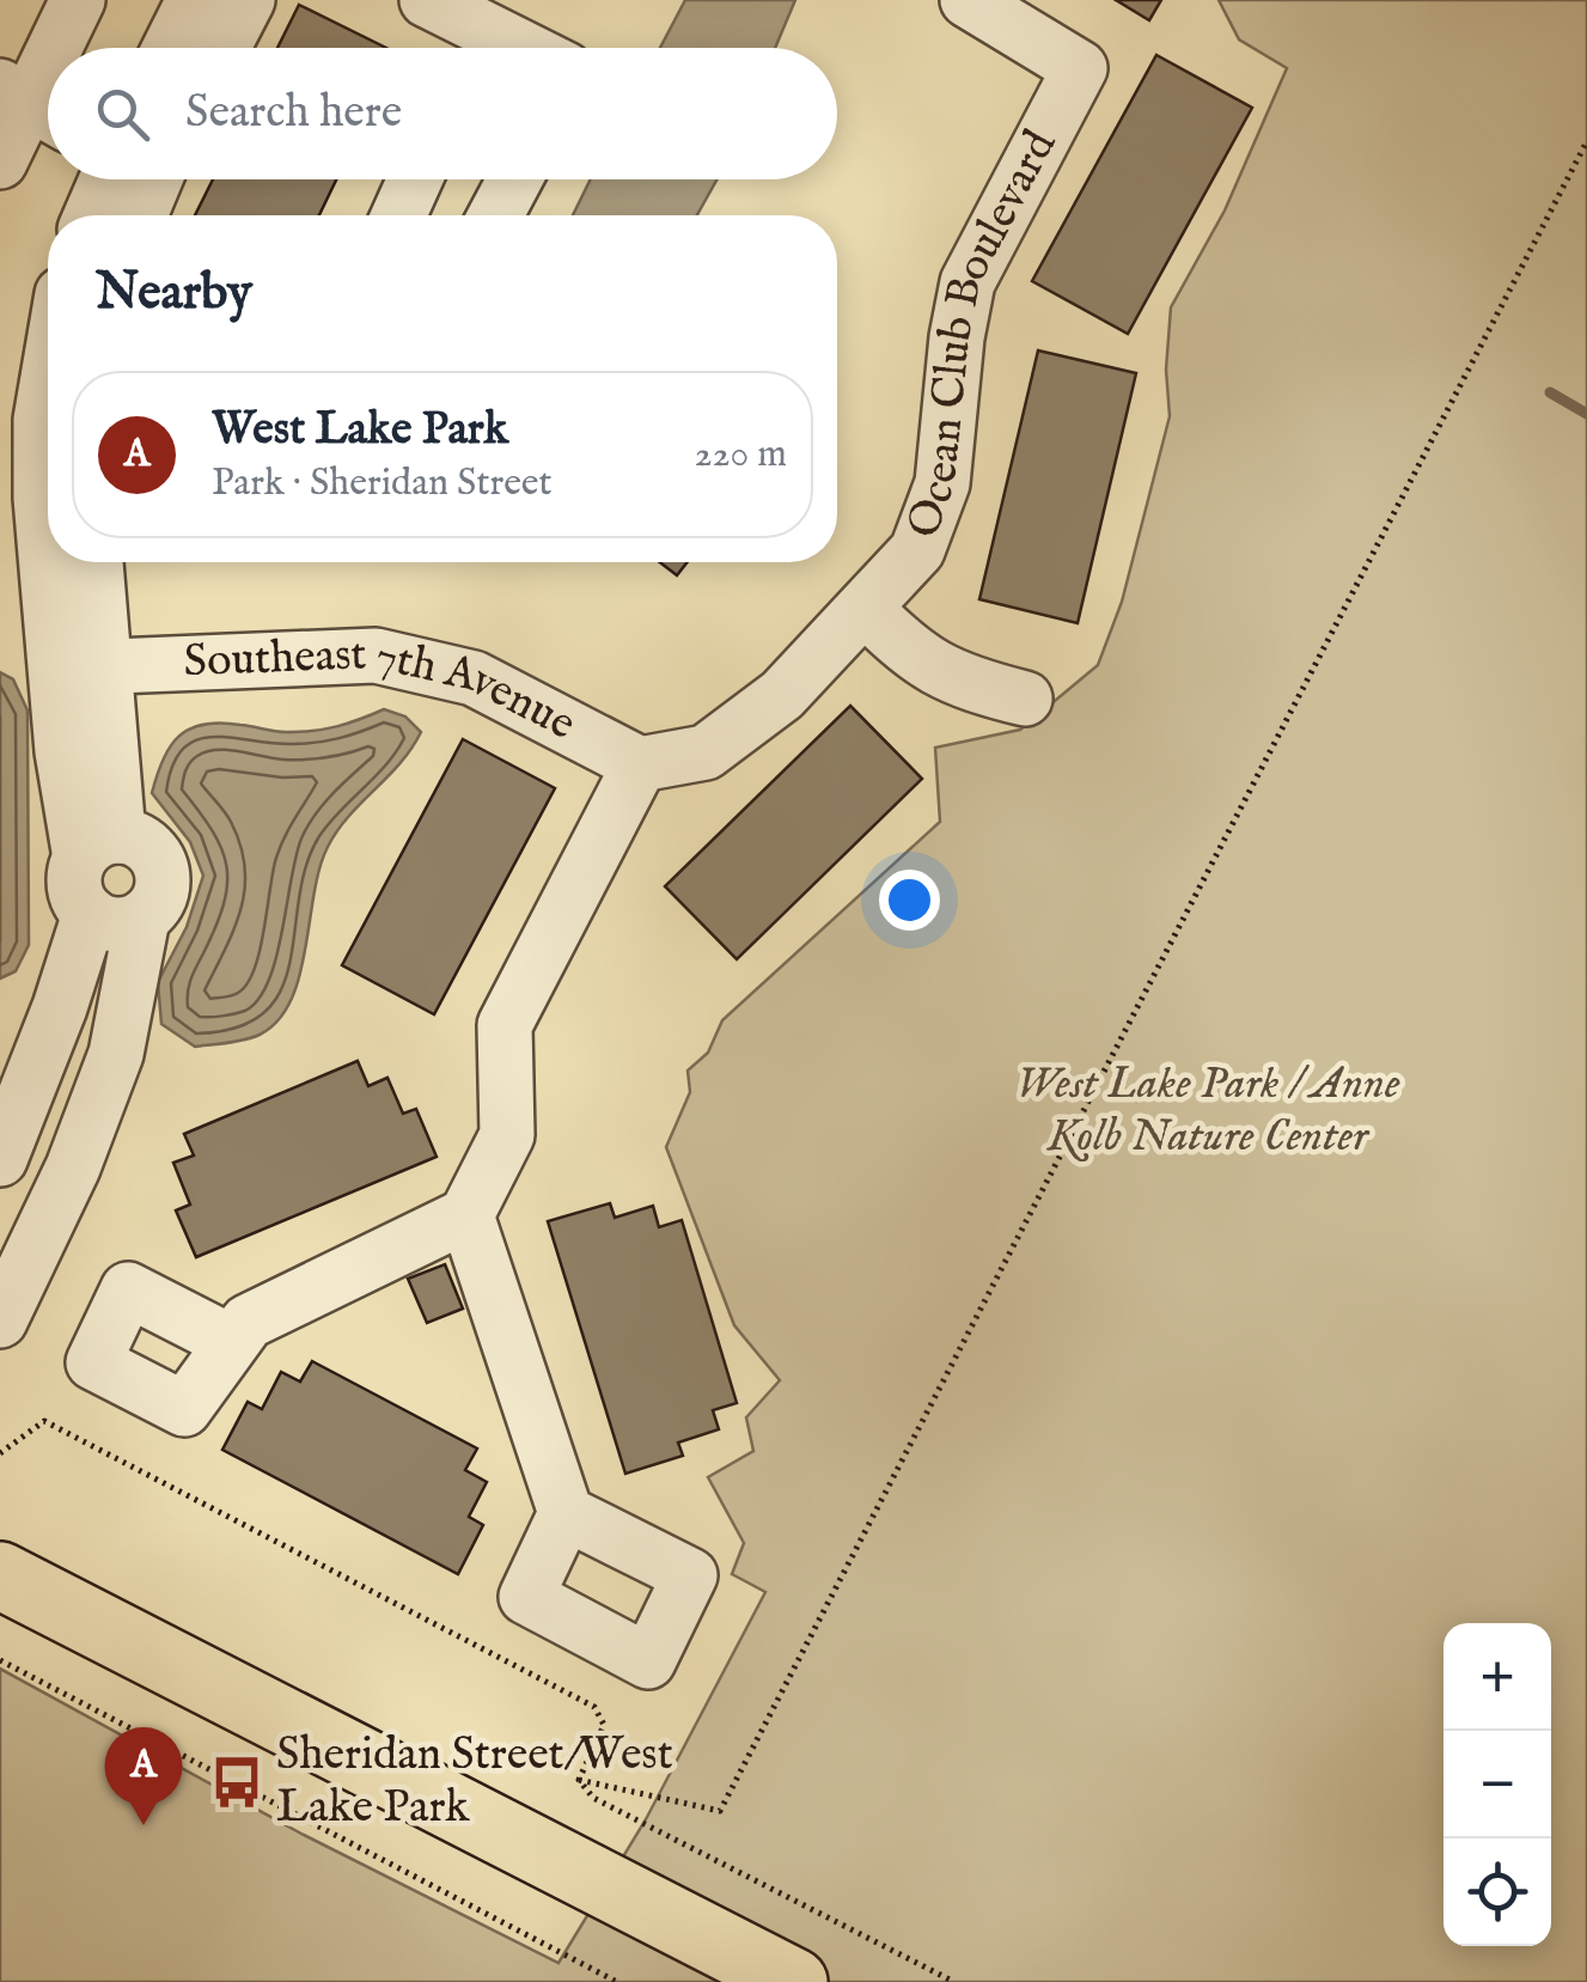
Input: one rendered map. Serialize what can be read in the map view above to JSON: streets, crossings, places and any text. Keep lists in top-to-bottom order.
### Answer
{
  "streets": {
    "street": ["Ocean Club Boulevard", "Southeast 7th Avenue"]
  },
  "crossings": [
    ["Ocean Club Boulevard", "Southeast 7th Avenue"]
  ],
  "parks": ["West Lake Park / Anne Kolb Nature Center"],
  "places": {
    "bus stop": ["Sheridan Street/West Lake Park"]
  },
  "page": {
    "search": "Search here",
    "heading": "Nearby",
    "list": [
      {
        "mark": "A",
        "name": "West Lake Park",
        "note": "Park · Sheridan Street",
        "value": "220 m"
      }
    ],
    "map_buttons": ["+", "−"],
    "pins": "A"
  }
}
